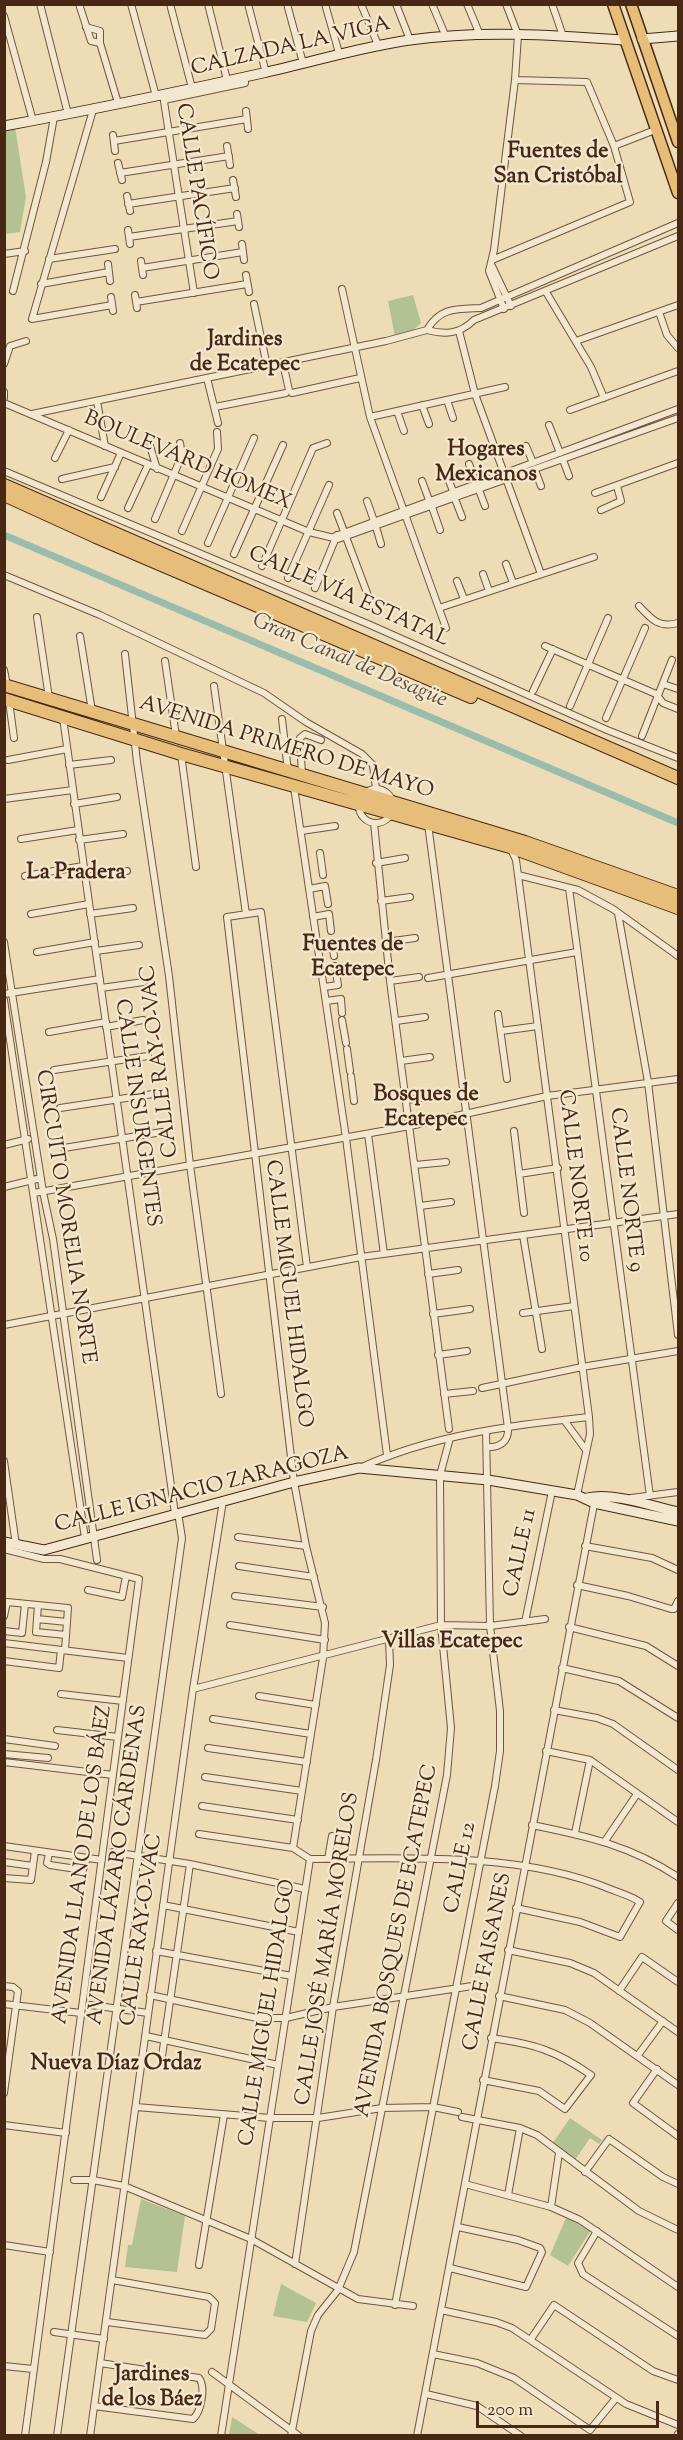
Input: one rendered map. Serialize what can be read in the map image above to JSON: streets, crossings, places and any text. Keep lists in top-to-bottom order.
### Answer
{
  "streets": {
    "highway": ["AVENIDA PRIMERO DE MAYO"],
    "street": [
      "CALZADA LA VIGA",
      "CALLE PACÍFICO",
      "BOULEVARD HOMEX",
      "CALLE VÍA ESTATAL",
      "CALLE RAY-O-VAC",
      "CALLE INSURGENTES",
      "CALLE NORTE 10",
      "CALLE NORTE 9",
      "CIRCUITO MORELIA NORTE",
      "CALLE MIGUEL HIDALGO",
      "CALLE IGNACIO ZARAGOZA",
      "CALLE 11",
      "AVENIDA LLANO DE LOS BÁEZ",
      "AVENIDA LÁZARO CÁRDENAS",
      "CALLE 12",
      "AVENIDA BOSQUES DE ECATEPEC",
      "CALLE JOSÉ MARÍA MORELOS",
      "CALLE FAISANES"
    ]
  },
  "crossings": [
    ["CALZADA LA VIGA", "CALLE PACÍFICO"],
    ["AVENIDA PRIMERO DE MAYO", "CALLE RAY-O-VAC"],
    ["AVENIDA PRIMERO DE MAYO", "CALLE INSURGENTES"],
    ["AVENIDA PRIMERO DE MAYO", "CALLE NORTE 10"],
    ["CALLE RAY-O-VAC", "CALLE IGNACIO ZARAGOZA"],
    ["CALLE INSURGENTES", "CALLE IGNACIO ZARAGOZA"],
    ["CALLE INSURGENTES", "AVENIDA LÁZARO CÁRDENAS"],
    ["CALLE NORTE 10", "CALLE IGNACIO ZARAGOZA"],
    ["CALLE NORTE 10", "CALLE FAISANES"],
    ["CIRCUITO MORELIA NORTE", "CALLE IGNACIO ZARAGOZA"],
    ["CALLE MIGUEL HIDALGO", "CALLE IGNACIO ZARAGOZA"],
    ["CALLE IGNACIO ZARAGOZA", "CALLE 11"],
    ["CALLE IGNACIO ZARAGOZA", "AVENIDA LÁZARO CÁRDENAS"],
    ["CALLE IGNACIO ZARAGOZA", "CALLE 12"],
    ["CALLE IGNACIO ZARAGOZA", "AVENIDA BOSQUES DE ECATEPEC"],
    ["CALLE IGNACIO ZARAGOZA", "CALLE FAISANES"]
  ],
  "districts": [
    "Fuentes de San Cristóbal",
    "Jardines de Ecatepec",
    "Hogares Mexicanos",
    "La Pradera",
    "Fuentes de Ecatepec",
    "Bosques de Ecatepec",
    "Villas Ecatepec",
    "Nueva Díaz Ordaz",
    "Jardines de los Báez"
  ],
  "water": ["Gran Canal de Desagüe"],
  "scale_bar": "200 m"
}
